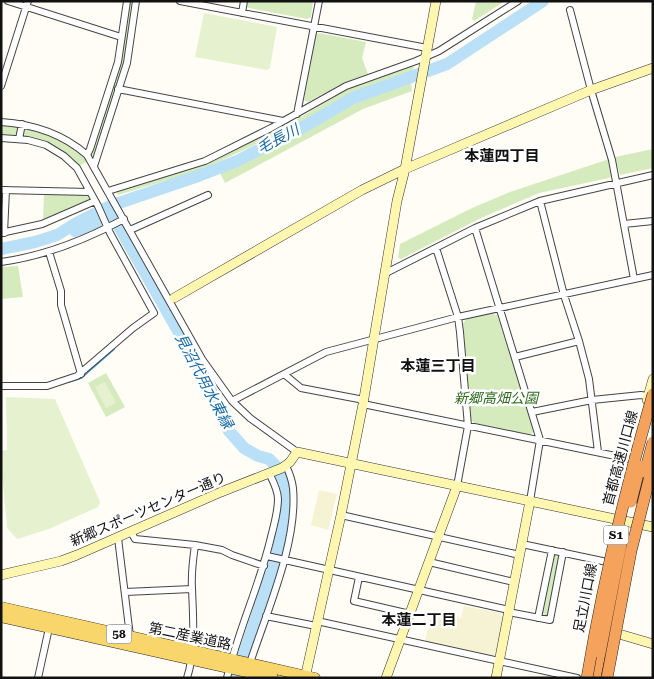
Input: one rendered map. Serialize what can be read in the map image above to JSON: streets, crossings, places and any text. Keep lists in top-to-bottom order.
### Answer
{
  "streets": {
    "highway": ["首都高速川口線", "S1"],
    "main road": ["58", "第二産業道路"],
    "street": ["新郷スポーツセンター通り", "足立川口線"]
  },
  "crossings": [
    ["首都高速川口線", "足立川口線"]
  ],
  "districts": ["本蓮四丁目", "本蓮三丁目", "本蓮二丁目"],
  "water": ["毛長川", "見沼代用水東縁"],
  "parks": ["新郷高畑公園"]
}
